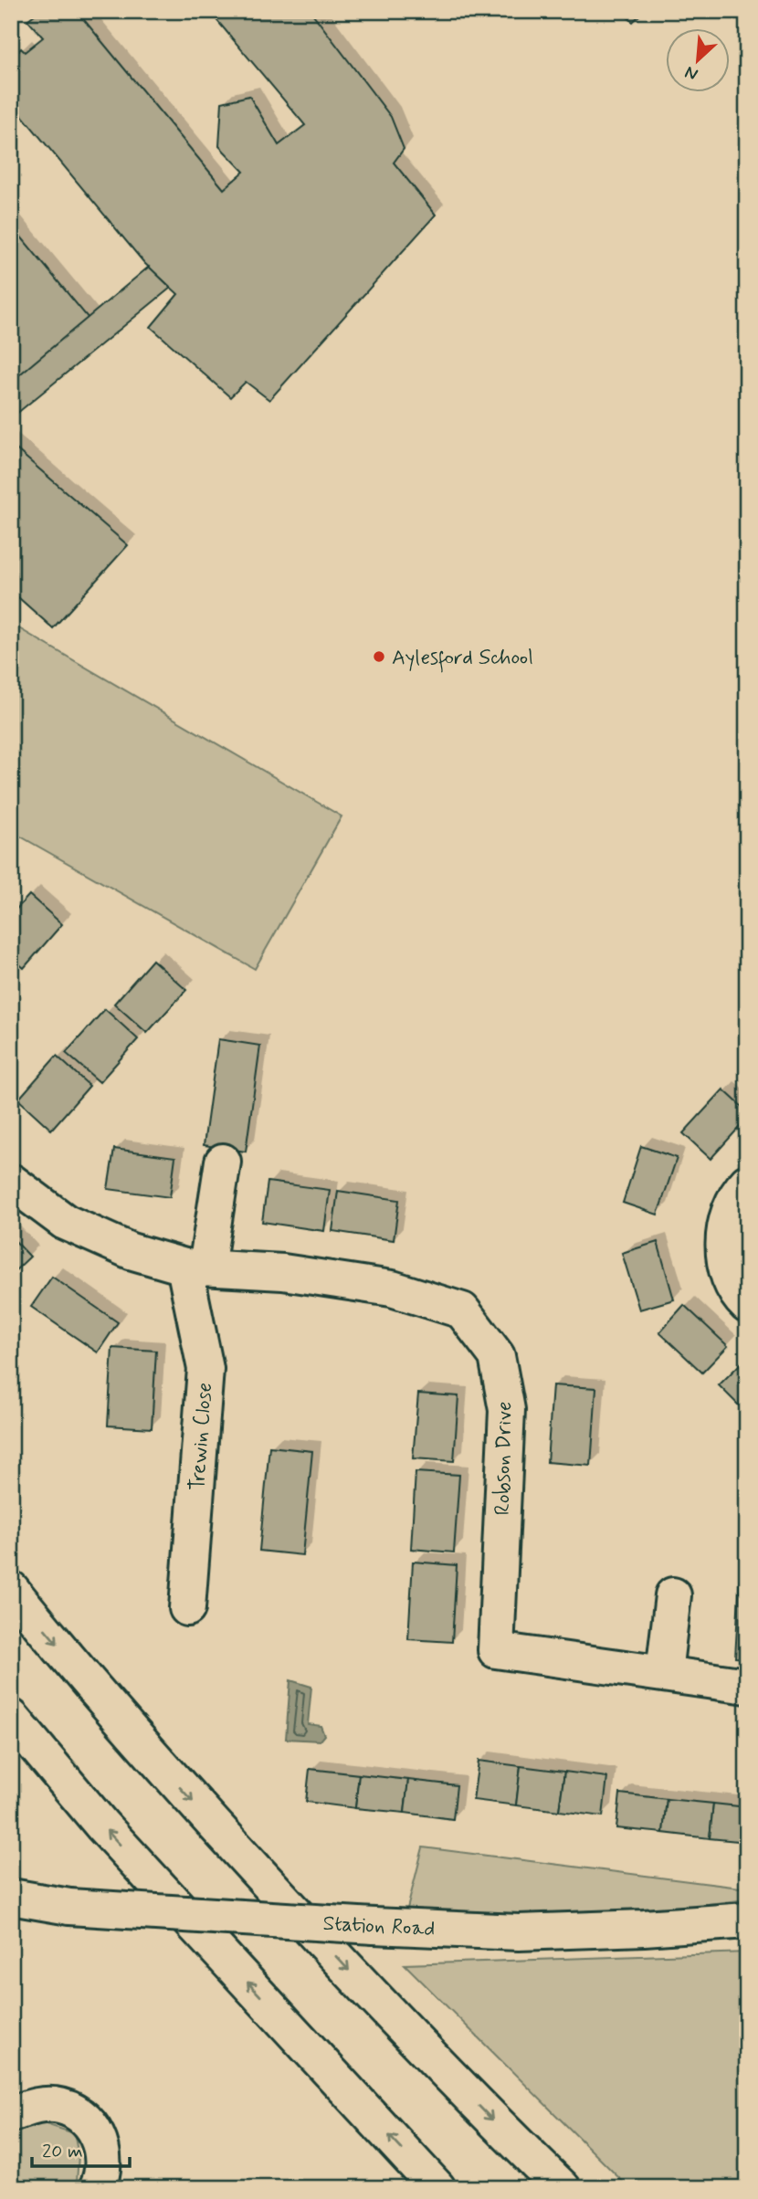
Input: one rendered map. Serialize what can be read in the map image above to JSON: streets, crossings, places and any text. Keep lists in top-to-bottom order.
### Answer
{
  "streets": {
    "main road": ["Trewin Close", "Robson Drive", "Station Road"]
  },
  "crossings": [
    ["Trewin Close", "Robson Drive"]
  ],
  "places": ["Aylesford School"],
  "scale_bar": "20 m",
  "north": "bottom left"
}
